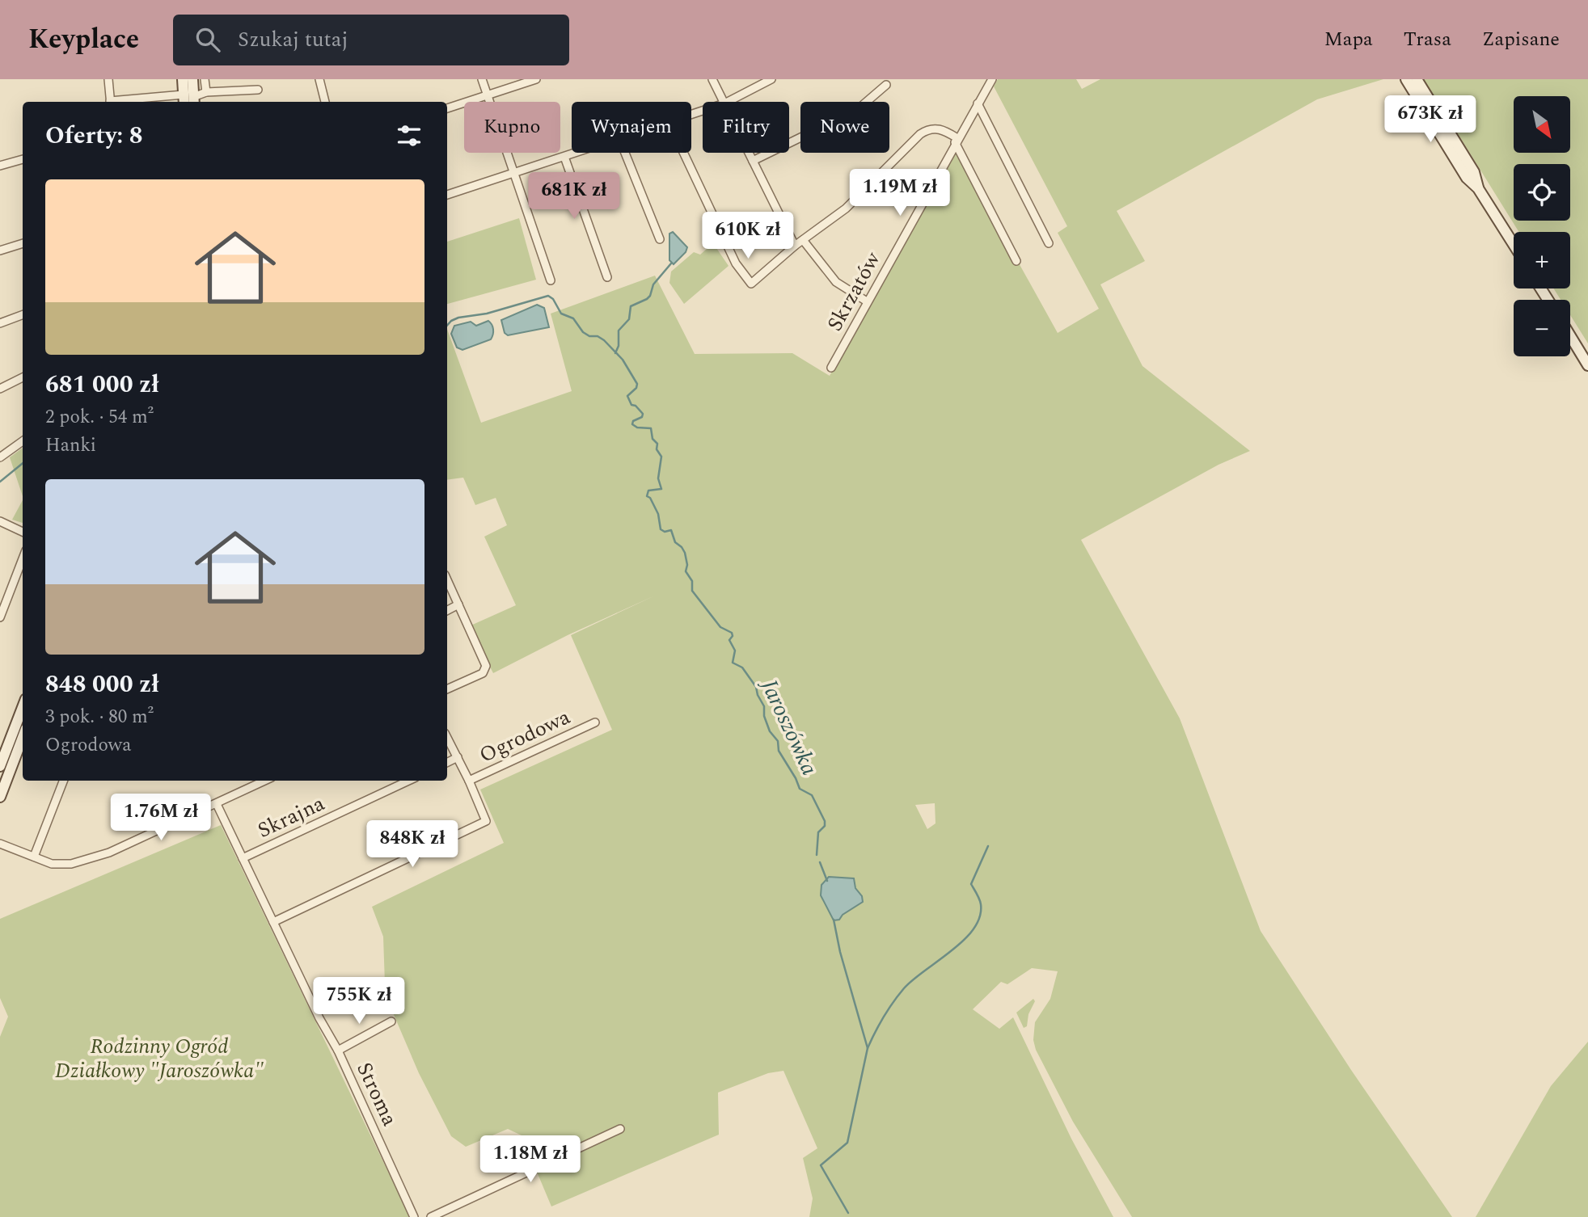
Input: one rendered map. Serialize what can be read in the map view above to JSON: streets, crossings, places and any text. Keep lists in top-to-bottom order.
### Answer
{
  "streets": {
    "street": [
      "Skrzatów",
      "Ogrodowa",
      "Skrajna",
      "Stroma"
    ]
  },
  "crossings": [
    ["Ogrodowa", "Stroma"],
    ["Skrajna", "Stroma"]
  ],
  "water": ["Jaroszówka"],
  "parks": ["Rodzinny Ogród Działkowy \"Jaroszówka\""],
  "north": "bottom right",
  "page": {
    "header": "Keyplace",
    "search": "Szukaj tutaj",
    "nav": ["Mapa", "Trasa", "Zapisane"],
    "price": [
      "673K zł",
      "1.19M zł",
      "681K zł",
      "610K zł",
      "1.76M zł",
      "848K zł",
      "755K zł",
      "1.18M zł"
    ],
    "map_buttons": ["+", "−"],
    "chip": [
      "Kupno",
      "Wynajem",
      "Filtry",
      "Nowe"
    ],
    "heading": "Oferty: 8",
    "list": [
      {
        "name": "681 000 zł",
        "note": "2 pok. · 54 m² · Hanki"
      },
      {
        "name": "848 000 zł",
        "note": "3 pok. · 80 m² · Ogrodowa"
      }
    ]
  }
}
